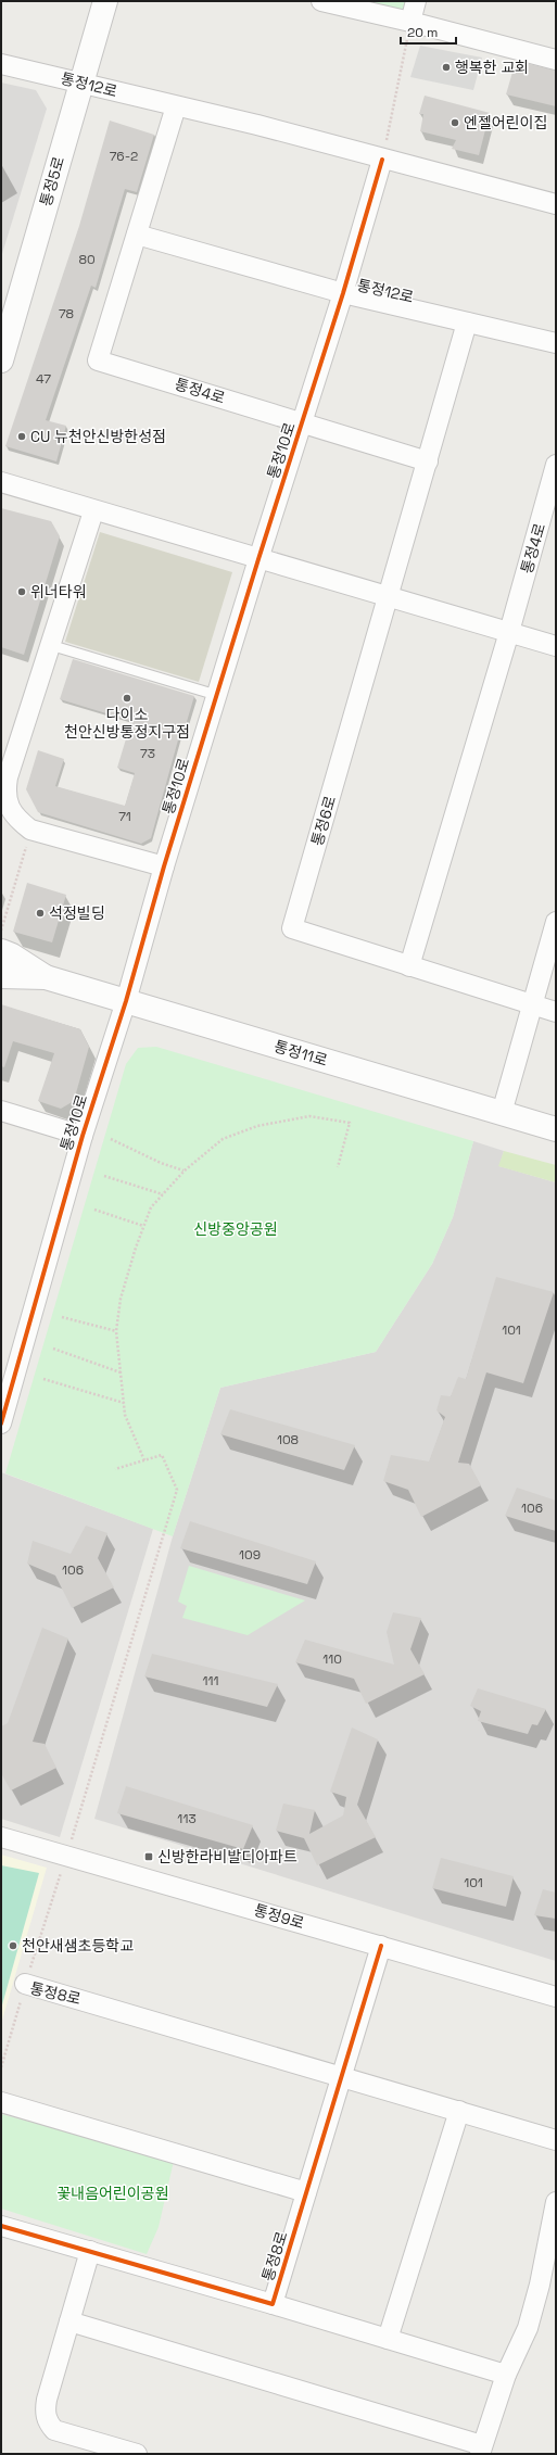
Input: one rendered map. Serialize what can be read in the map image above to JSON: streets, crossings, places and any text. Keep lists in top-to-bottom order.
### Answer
{
  "streets": {
    "street": [
      "통정12로",
      "통정5로",
      "통정4로",
      "통정10로",
      "통정6로",
      "통정11로",
      "통정9로",
      "통정8로"
    ]
  },
  "crossings": [
    ["통정12로", "통정5로"],
    ["통정12로", "통정4로"],
    ["통정12로", "통정10로"],
    ["통정4로", "통정10로"],
    ["통정10로", "통정11로"],
    ["통정9로", "통정8로"]
  ],
  "parks": ["신방중앙공원", "꽃내음어린이공원"],
  "places": {
    "other": [
      "행복한 교회",
      "엔젤어린이집",
      "CU 뉴천안신방한성점",
      "위너타워",
      "다이소 천안신방통정지구점",
      "석정빌딩",
      "천안새샘초등학교"
    ],
    "transit": ["신방한라비발디아파트"]
  },
  "house_numbers": [
    "76-2",
    "80",
    "78",
    "47",
    "73",
    "71",
    "101",
    "108",
    "106",
    "109",
    "106",
    "110",
    "111",
    "113",
    "101"
  ],
  "scale_bar": "20 m"
}
